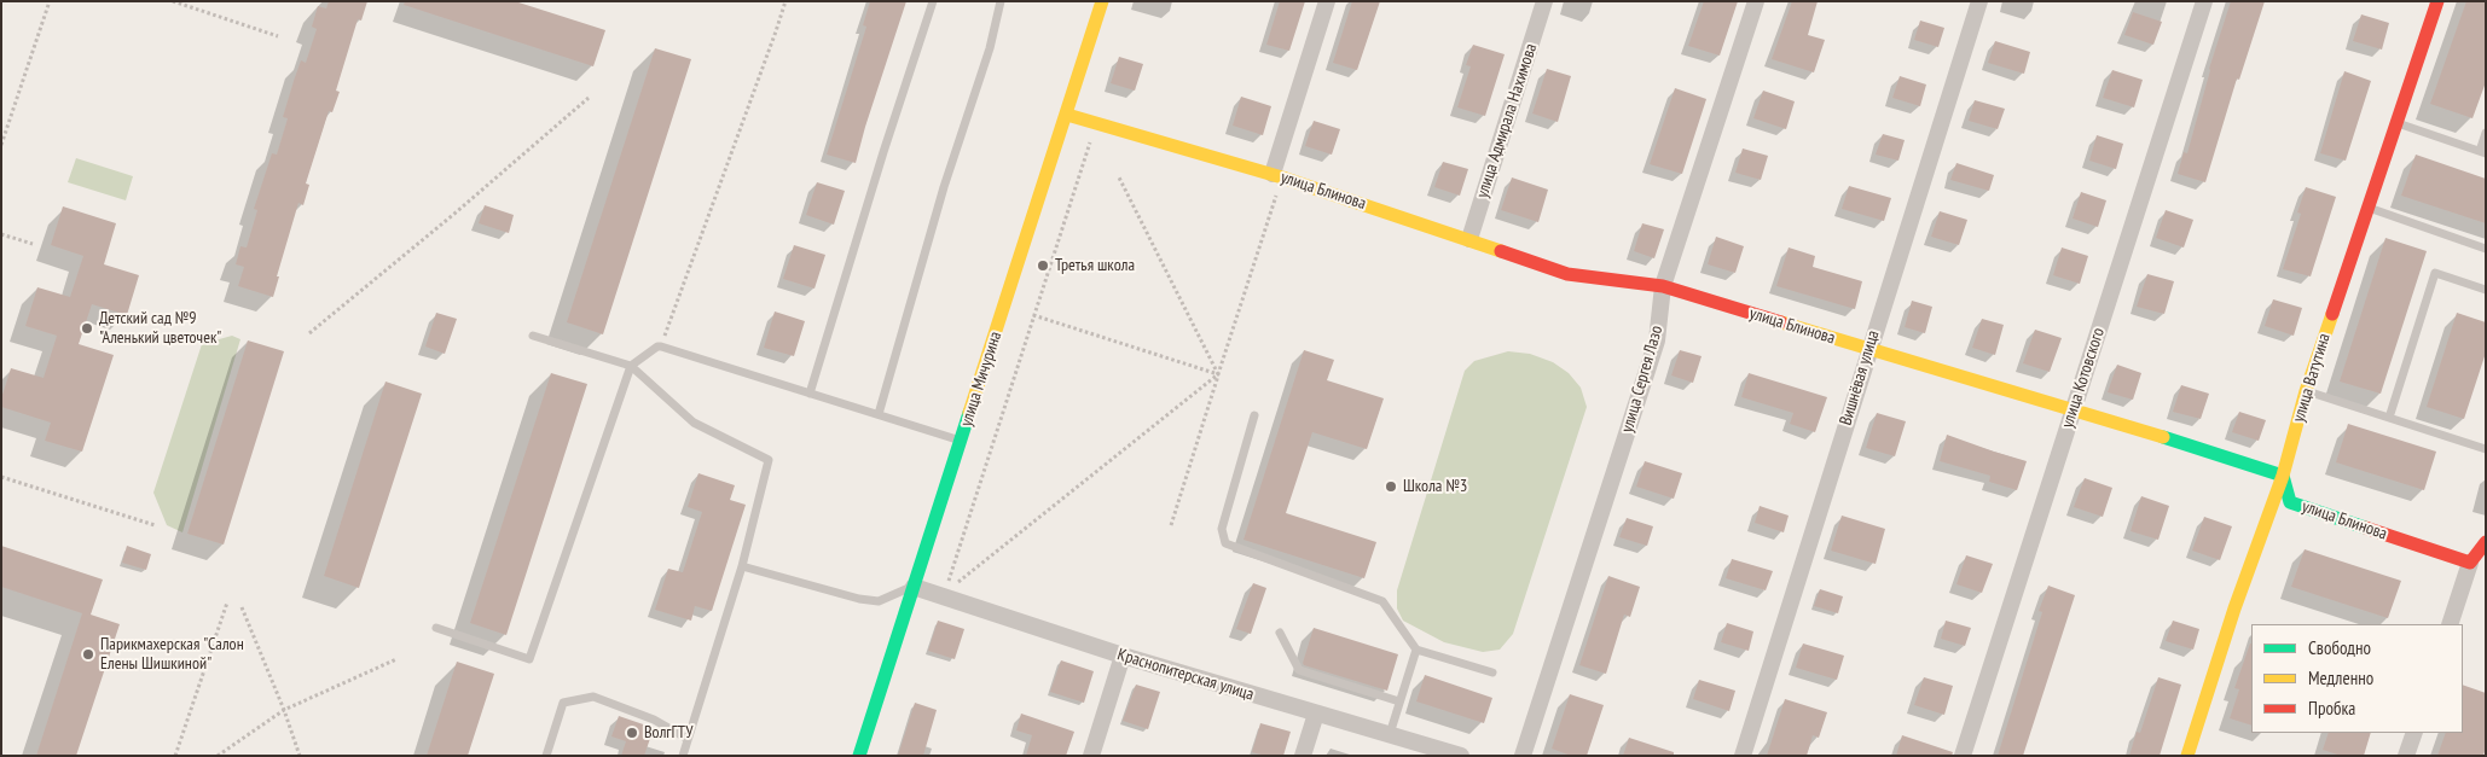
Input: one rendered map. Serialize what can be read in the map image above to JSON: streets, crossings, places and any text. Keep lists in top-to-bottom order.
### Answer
{
  "streets": {
    "street": [
      "улица Адмирала Нахимова",
      "улица Блинова",
      "Вишнёвая улица",
      "улица Котовского",
      "улица Ватутина",
      "улица Мичурина",
      "улица Сергея Лазо",
      "Краснопитерская улица"
    ]
  },
  "crossings": [
    ["улица Адмирала Нахимова", "улица Блинова"],
    ["улица Блинова", "Вишнёвая улица"],
    ["улица Блинова", "улица Котовского"],
    ["улица Блинова", "улица Ватутина"],
    ["улица Блинова", "улица Мичурина"],
    ["улица Блинова", "улица Сергея Лазо"],
    ["улица Мичурина", "Краснопитерская улица"]
  ],
  "places": [
    "Третья школа",
    "Детский сад №9 \"Аленький цветочек\"",
    "Школа №3",
    "Парикмахерская \"Салон Елены Шишкиной\"",
    "ВолгГТУ"
  ],
  "legend": ["Свободно", "Медленно", "Пробка"]
}
